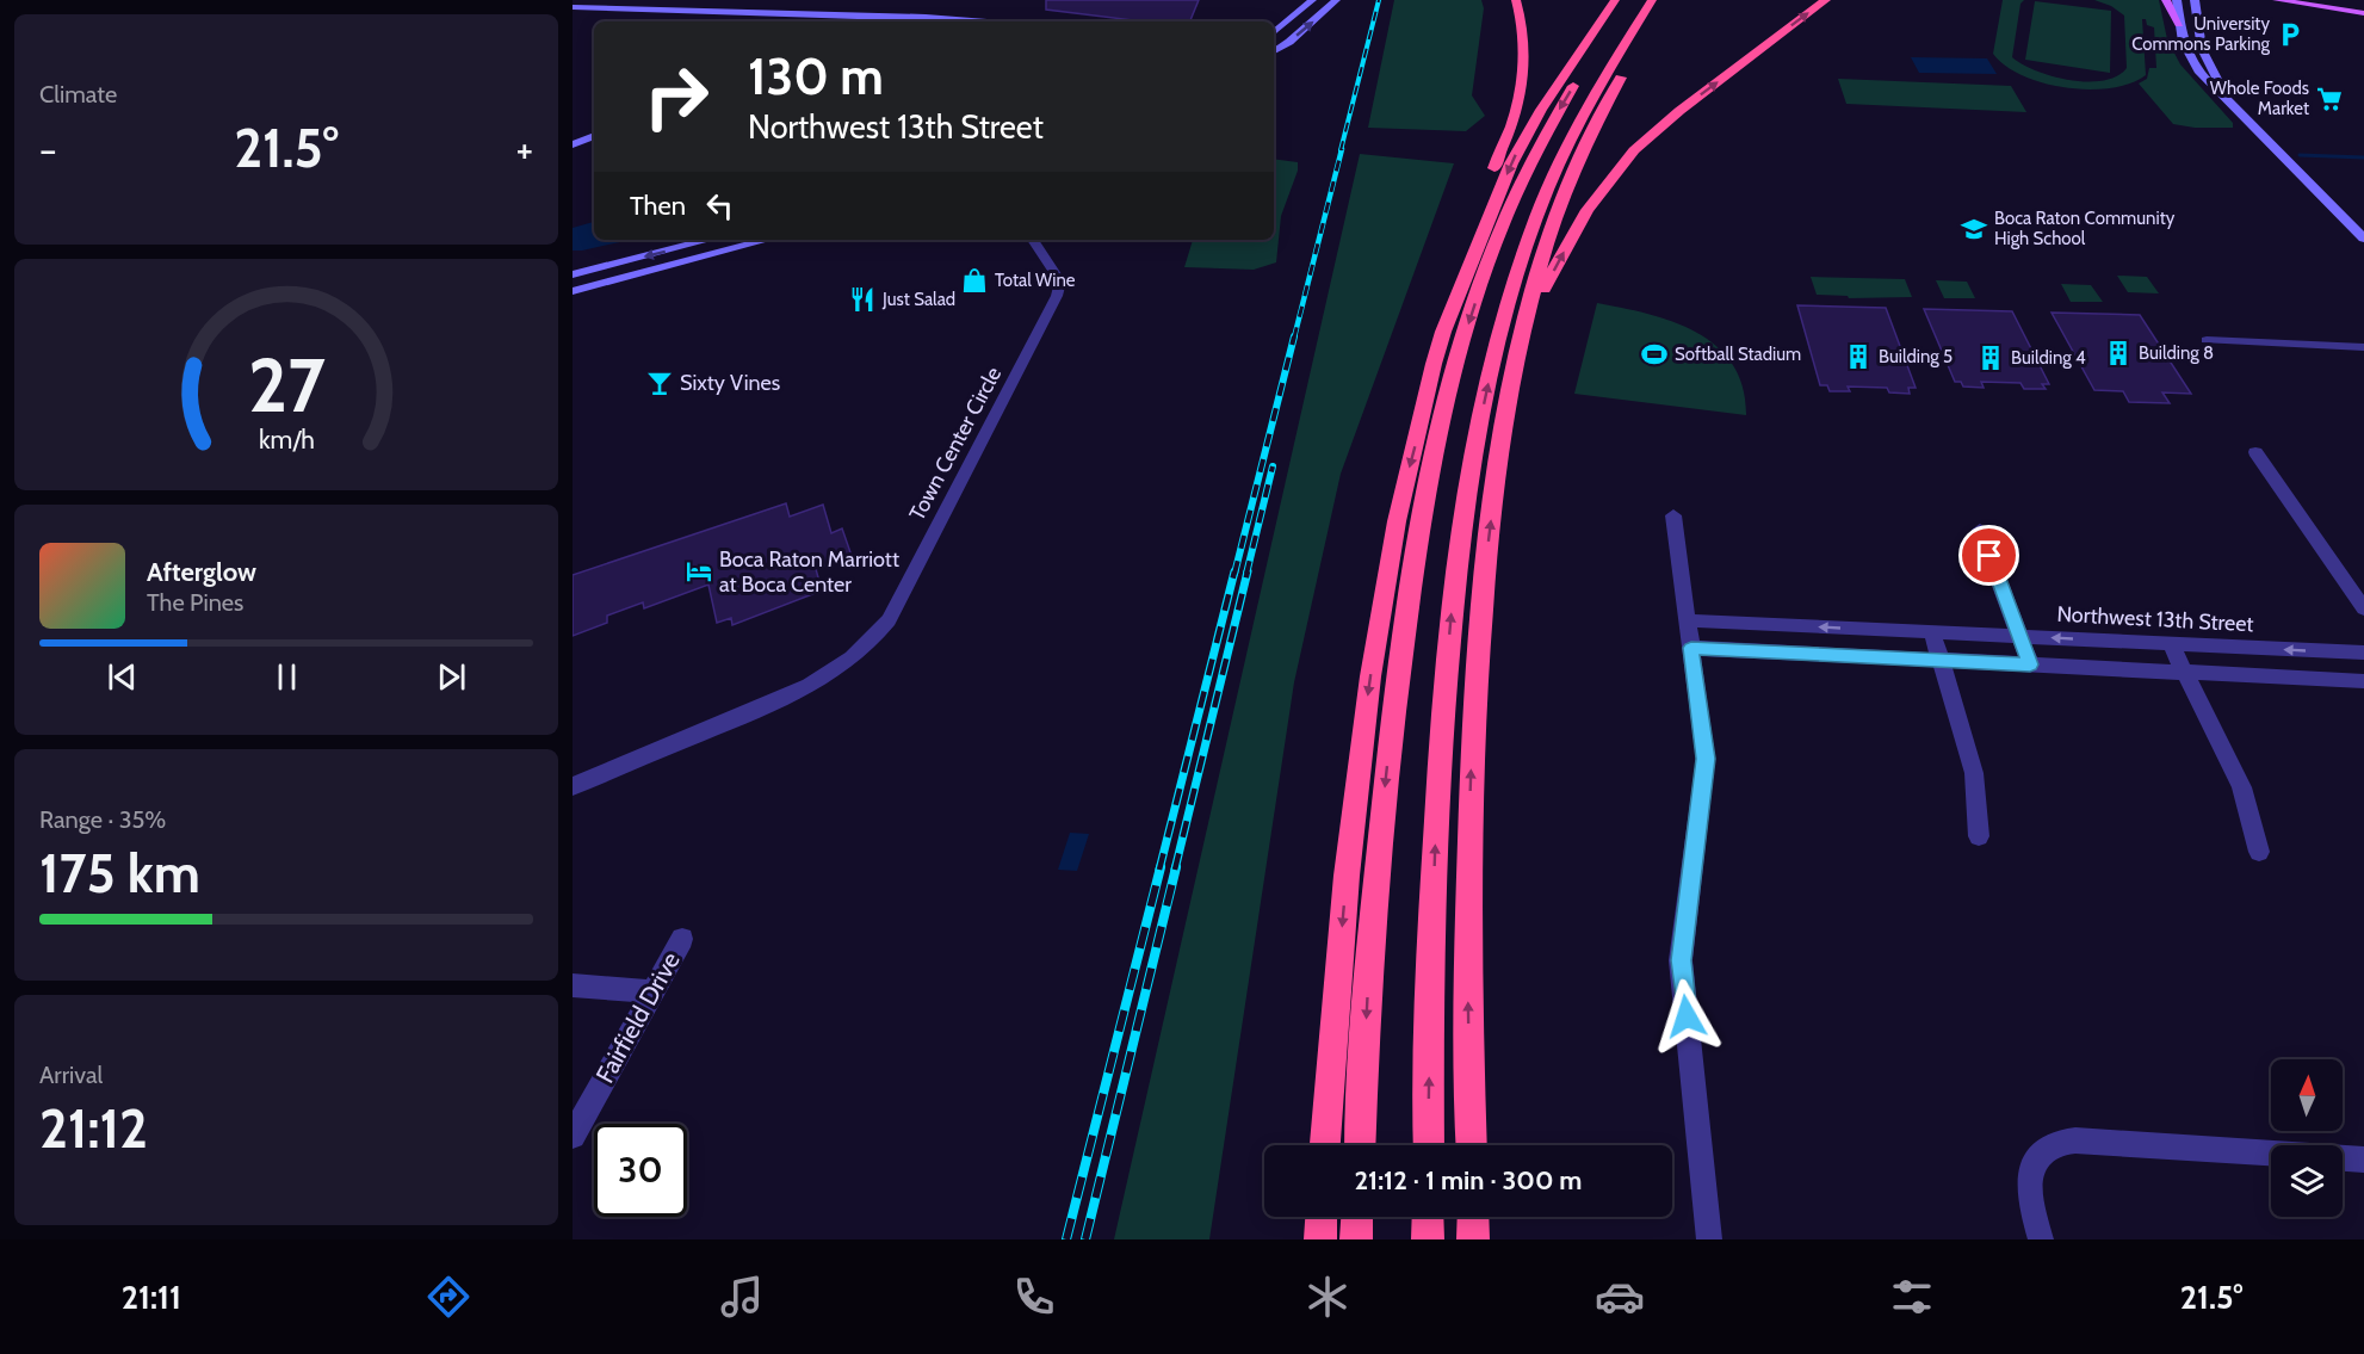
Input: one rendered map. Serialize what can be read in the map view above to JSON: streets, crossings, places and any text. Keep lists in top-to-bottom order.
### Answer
{
  "streets": {
    "street": ["Town Center Circle", "Northwest 13th Street", "Fairfield Drive"]
  },
  "places": {
    "parking": ["University Commons Parking"],
    "supermarket": ["Whole Foods Market"],
    "school or university": ["Boca Raton Community High School"],
    "shop": ["Total Wine"],
    "restaurant": ["Just Salad"],
    "building": ["Building 8", "Building 5", "Building 4"],
    "sports": ["Softball Stadium"],
    "bar": ["Sixty Vines"],
    "hotel": ["Boca Raton Marriott at Boca Center"]
  },
  "north": "top",
  "page": {
    "tile": [
      "Climate",
      ["Range · 35%", "175 km"],
      ["Arrival", "21:12"]
    ],
    "turn": ["130 m", "Northwest 13th Street"],
    "heat": ["−", "21.5°", "+"],
    "then": "Then",
    "song": ["Afterglow", "The Pines"],
    "limit": "30",
    "trip": "21:12 · 1 min · 300 m",
    "tabs": ["21:11", "21.5°"],
    "gauge": ["27", "km/h"]
  }
}
